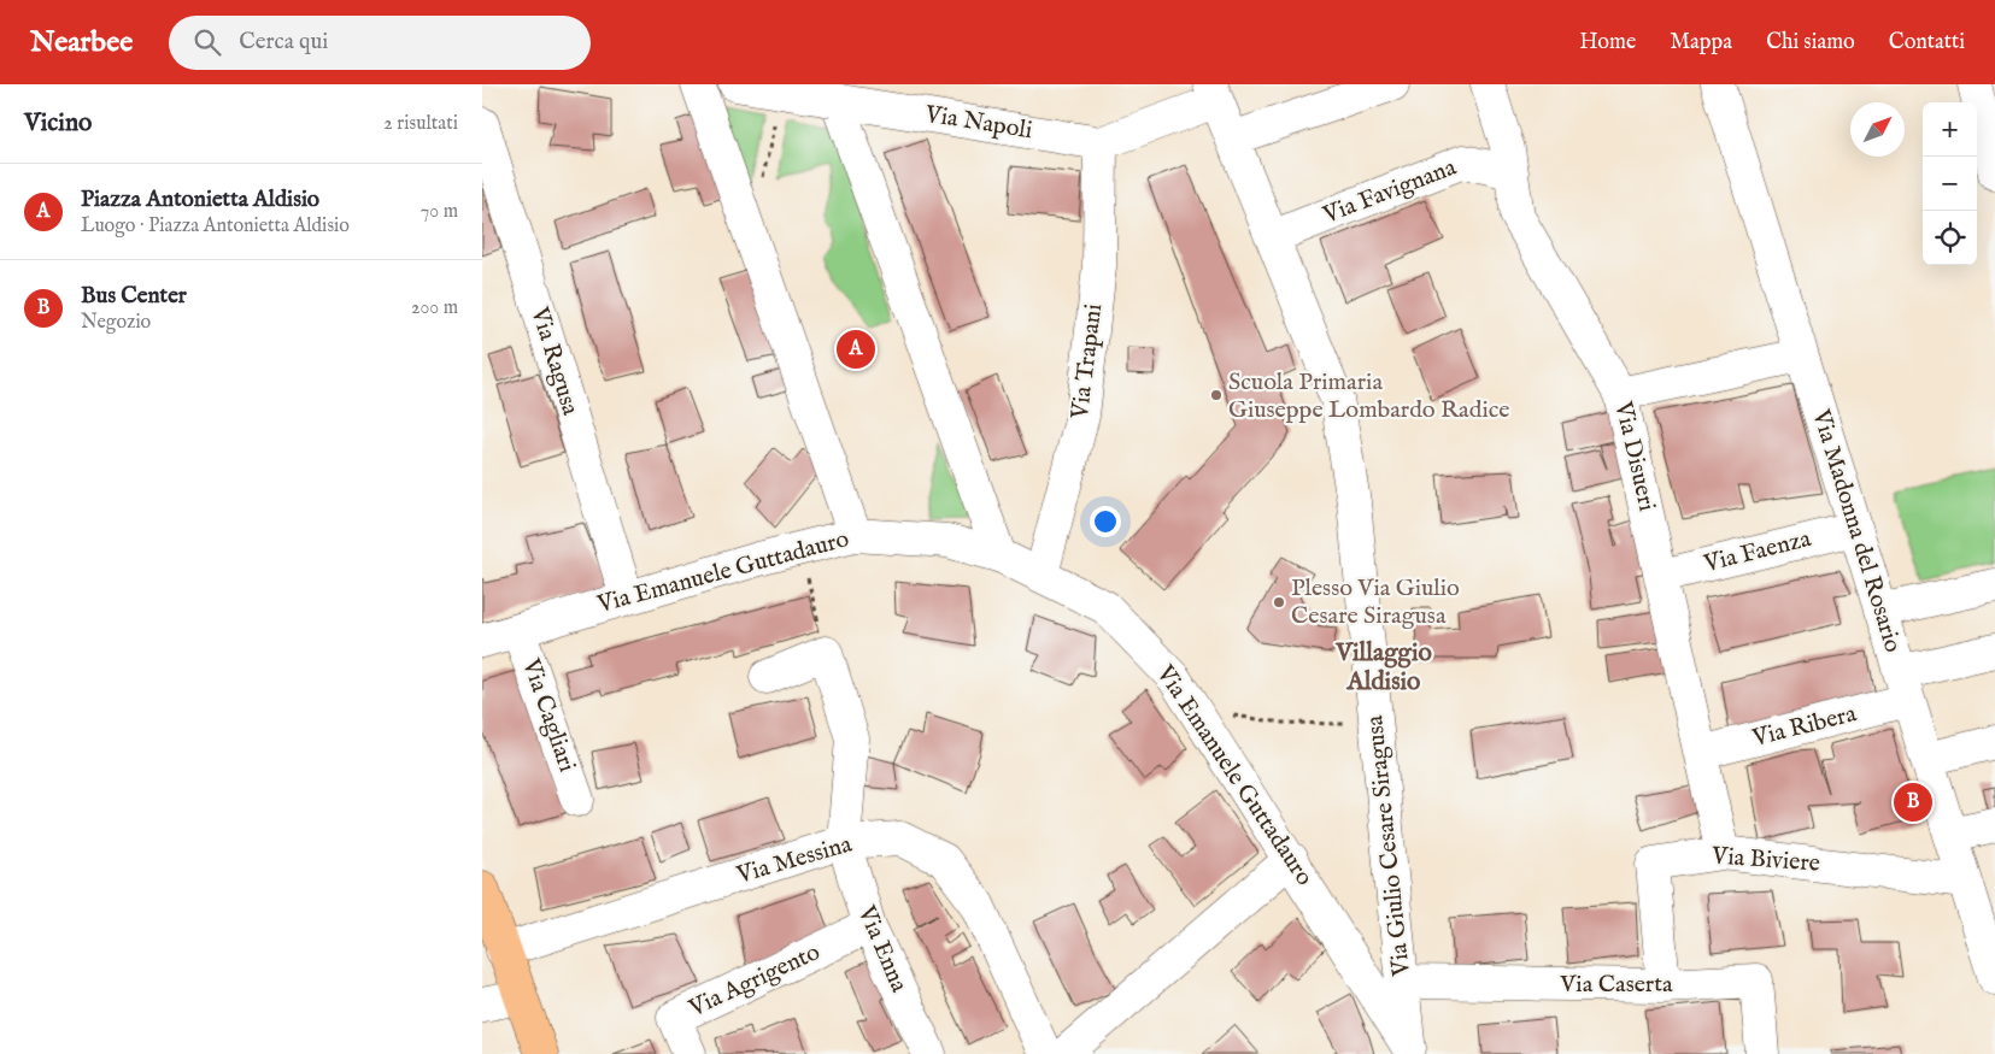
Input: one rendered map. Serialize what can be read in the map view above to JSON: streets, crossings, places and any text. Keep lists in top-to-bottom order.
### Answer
{
  "streets": {
    "street": [
      "Via Napoli",
      "Via Favignana",
      "Via Ragusa",
      "Via Trapani",
      "Via Disueri",
      "Via Madonna del Rosario",
      "Via Faenza",
      "Via Emanuele Guttadauro",
      "Via Cagliari",
      "Via Ribera",
      "Via Giulio Cesare Siragusa",
      "Via Messina",
      "Via Biviere",
      "Via Enna",
      "Via Agrigento",
      "Via Caserta"
    ]
  },
  "crossings": [
    ["Via Napoli", "Via Trapani"],
    ["Via Napoli", "Via Giulio Cesare Siragusa"],
    ["Via Favignana", "Via Disueri"],
    ["Via Favignana", "Via Giulio Cesare Siragusa"],
    ["Via Ragusa", "Via Emanuele Guttadauro"],
    ["Via Trapani", "Via Emanuele Guttadauro"],
    ["Via Disueri", "Via Faenza"],
    ["Via Disueri", "Via Ribera"],
    ["Via Disueri", "Via Biviere"],
    ["Via Madonna del Rosario", "Via Faenza"],
    ["Via Madonna del Rosario", "Via Ribera"],
    ["Via Madonna del Rosario", "Via Biviere"],
    ["Via Emanuele Guttadauro", "Via Cagliari"],
    ["Via Emanuele Guttadauro", "Via Giulio Cesare Siragusa"],
    ["Via Giulio Cesare Siragusa", "Via Caserta"],
    ["Via Messina", "Via Enna"],
    ["Via Biviere", "Via Caserta"],
    ["Via Enna", "Via Agrigento"]
  ],
  "districts": ["Villaggio Aldisio"],
  "places": ["Scuola Primaria Giuseppe Lombardo Radice", "Plesso Via Giulio Cesare Siragusa"],
  "north": "top right",
  "page": {
    "header": "Nearbee",
    "search": "Cerca qui",
    "nav": [
      "Home",
      "Mappa",
      "Chi siamo",
      "Contatti"
    ],
    "heading": ["Vicino", "2 risultati"],
    "map_buttons": ["+", "−"],
    "list": [
      {
        "mark": "A",
        "name": "Piazza Antonietta Aldisio",
        "note": "Luogo · Piazza Antonietta Aldisio",
        "value": "70 m"
      },
      {
        "mark": "B",
        "name": "Bus Center",
        "note": "Negozio",
        "value": "200 m"
      }
    ],
    "pins": ["A", "B"]
  }
}
